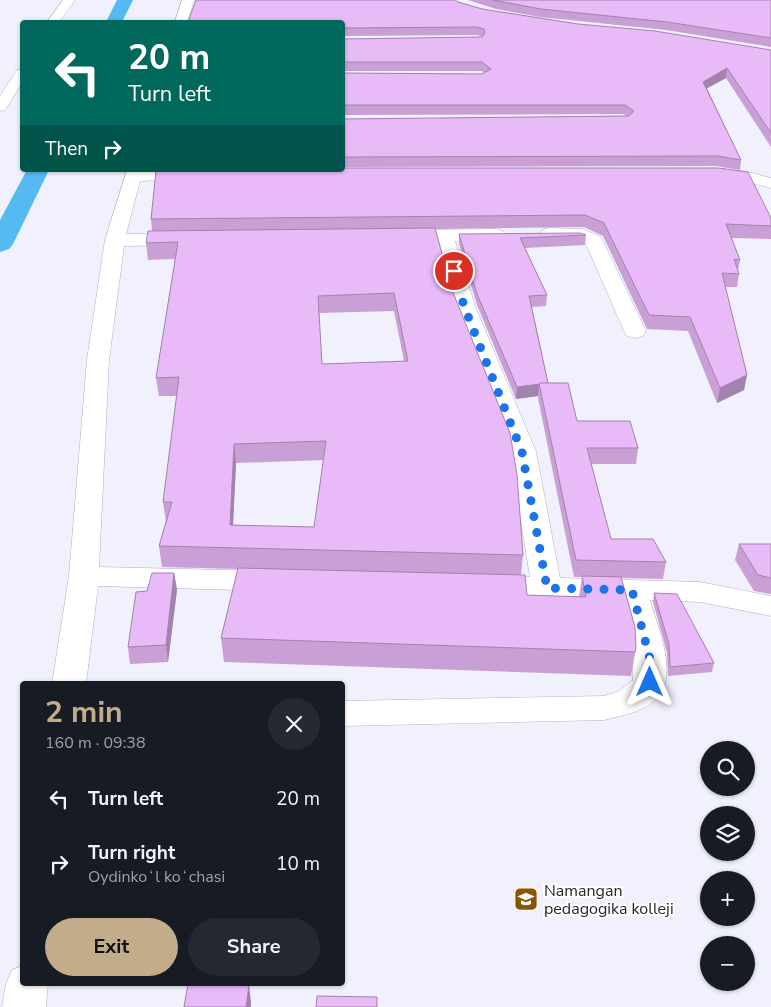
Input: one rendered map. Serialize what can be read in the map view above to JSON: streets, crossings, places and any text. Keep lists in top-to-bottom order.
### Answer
{
  "places": {
    "school or university": ["Namangan pedagogika kolleji"]
  },
  "page": {
    "turn": ["20 m", "Turn left"],
    "then": "Then",
    "heading": ["2 min", "160 m · 09:38"],
    "map_buttons": ["+", "−"],
    "list": [
      {
        "name": "Turn left",
        "value": "20 m"
      },
      {
        "name": "Turn right",
        "note": "Oydinkoʻl koʻchasi",
        "value": "10 m"
      }
    ],
    "buttons": ["Exit", "Share"]
  }
}
